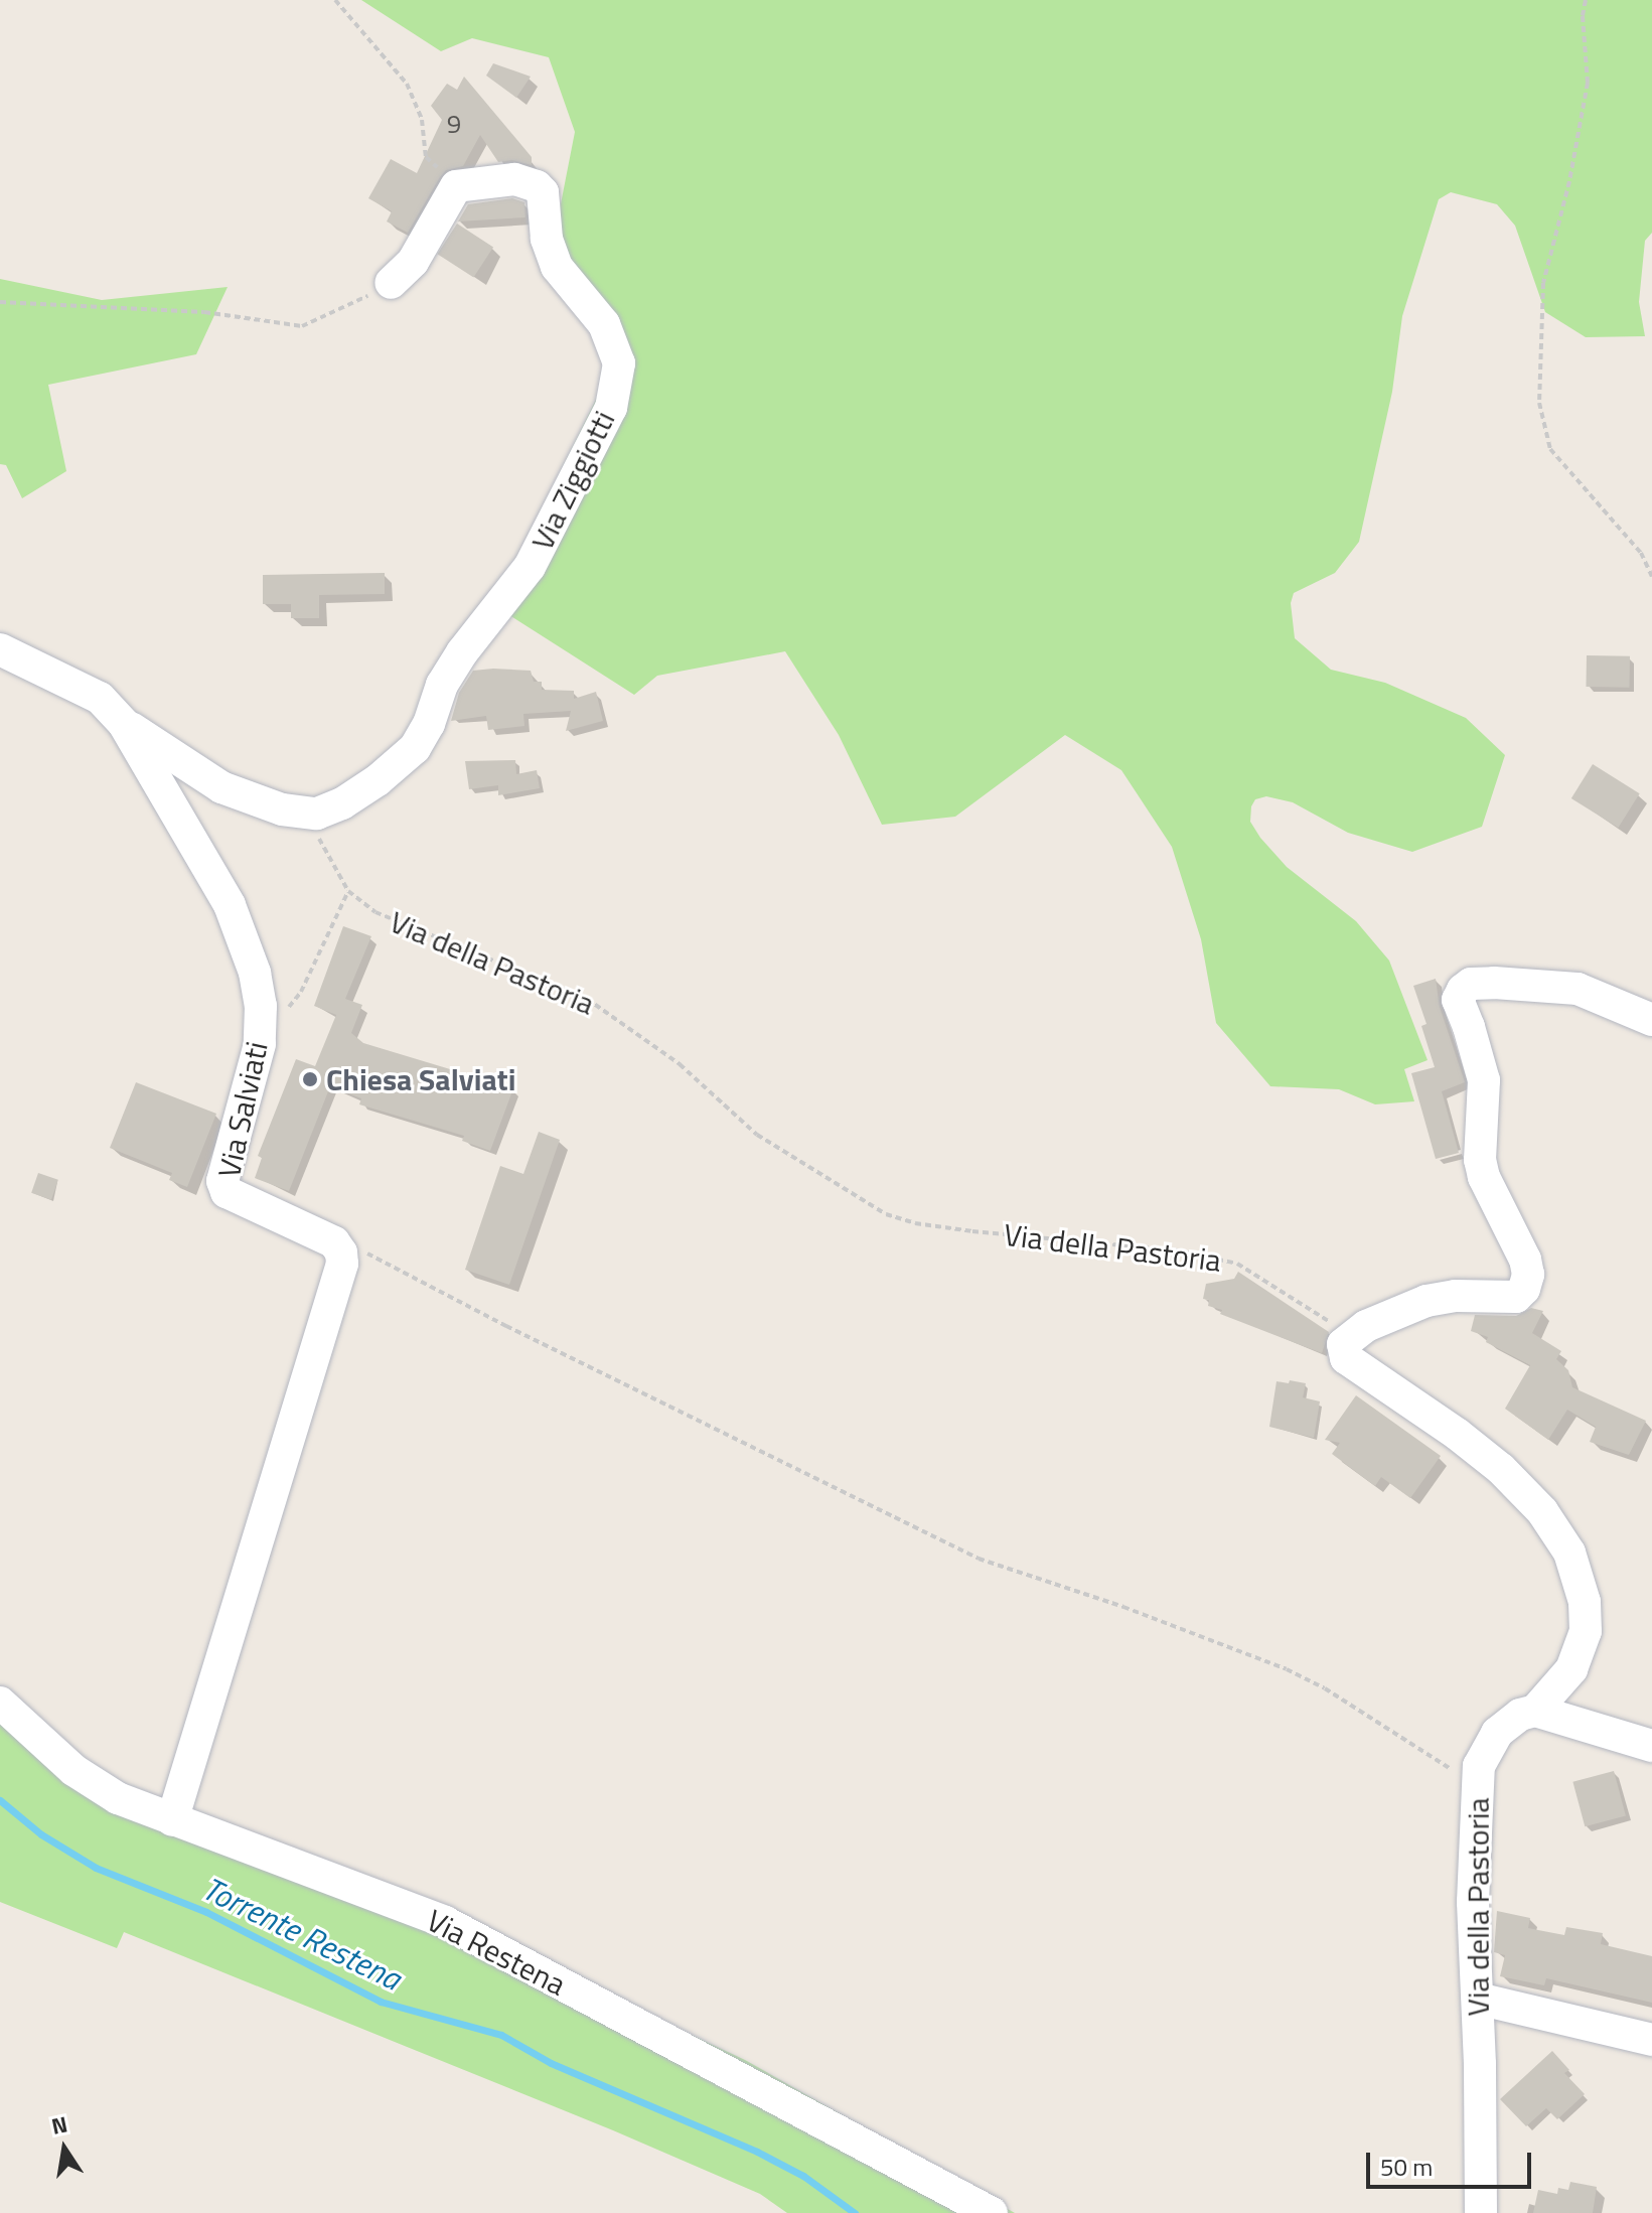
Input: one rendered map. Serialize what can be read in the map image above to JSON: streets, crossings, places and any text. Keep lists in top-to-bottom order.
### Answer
{
  "streets": {
    "street": [
      "Via Ziggiotti",
      "Via della Pastoria",
      "Via Salviati",
      "Via Restena"
    ]
  },
  "water": ["Torrente Restena"],
  "places": ["Chiesa Salviati"],
  "house_numbers": ["9"],
  "scale_bar": "50 m",
  "north": "top"
}
